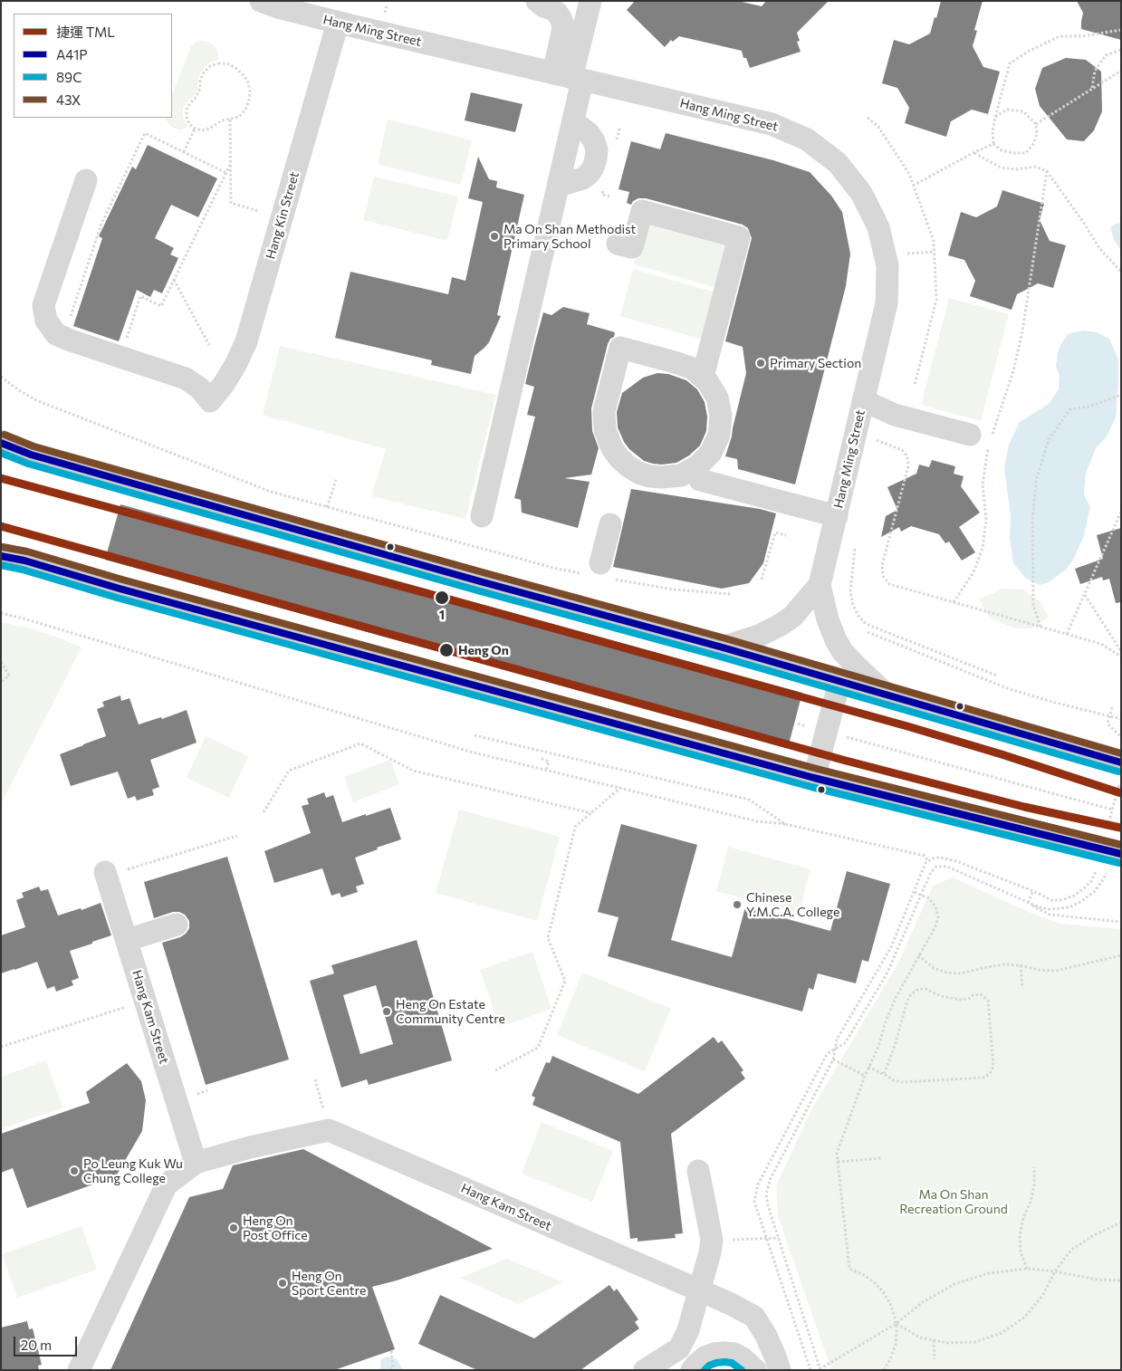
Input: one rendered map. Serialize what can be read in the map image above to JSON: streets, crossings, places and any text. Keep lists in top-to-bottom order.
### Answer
{
  "streets": {
    "street": ["Hang Ming Street", "Hang Kin Street", "Hang Kam Street"]
  },
  "crossings": [
    ["Hang Ming Street", "Hang Kin Street"]
  ],
  "parks": ["Ma On Shan Recreation Ground"],
  "places": [
    "Ma On Shan Methodist Primary School",
    "Primary Section",
    "1",
    "Heng On",
    "Chinese Y.M.C.A. College",
    "Heng On Estate Community Centre",
    "Po Leung Kuk Wu Chung College",
    "Heng On Post Office",
    "Heng On Sport Centre"
  ],
  "lines": [
    "transit line 43X",
    "transit line A41P",
    "transit line 89C",
    "metro line TML"
  ],
  "legend": [
    "捷運 TML",
    "A41P",
    "89C",
    "43X"
  ],
  "scale_bar": "20 m"
}
